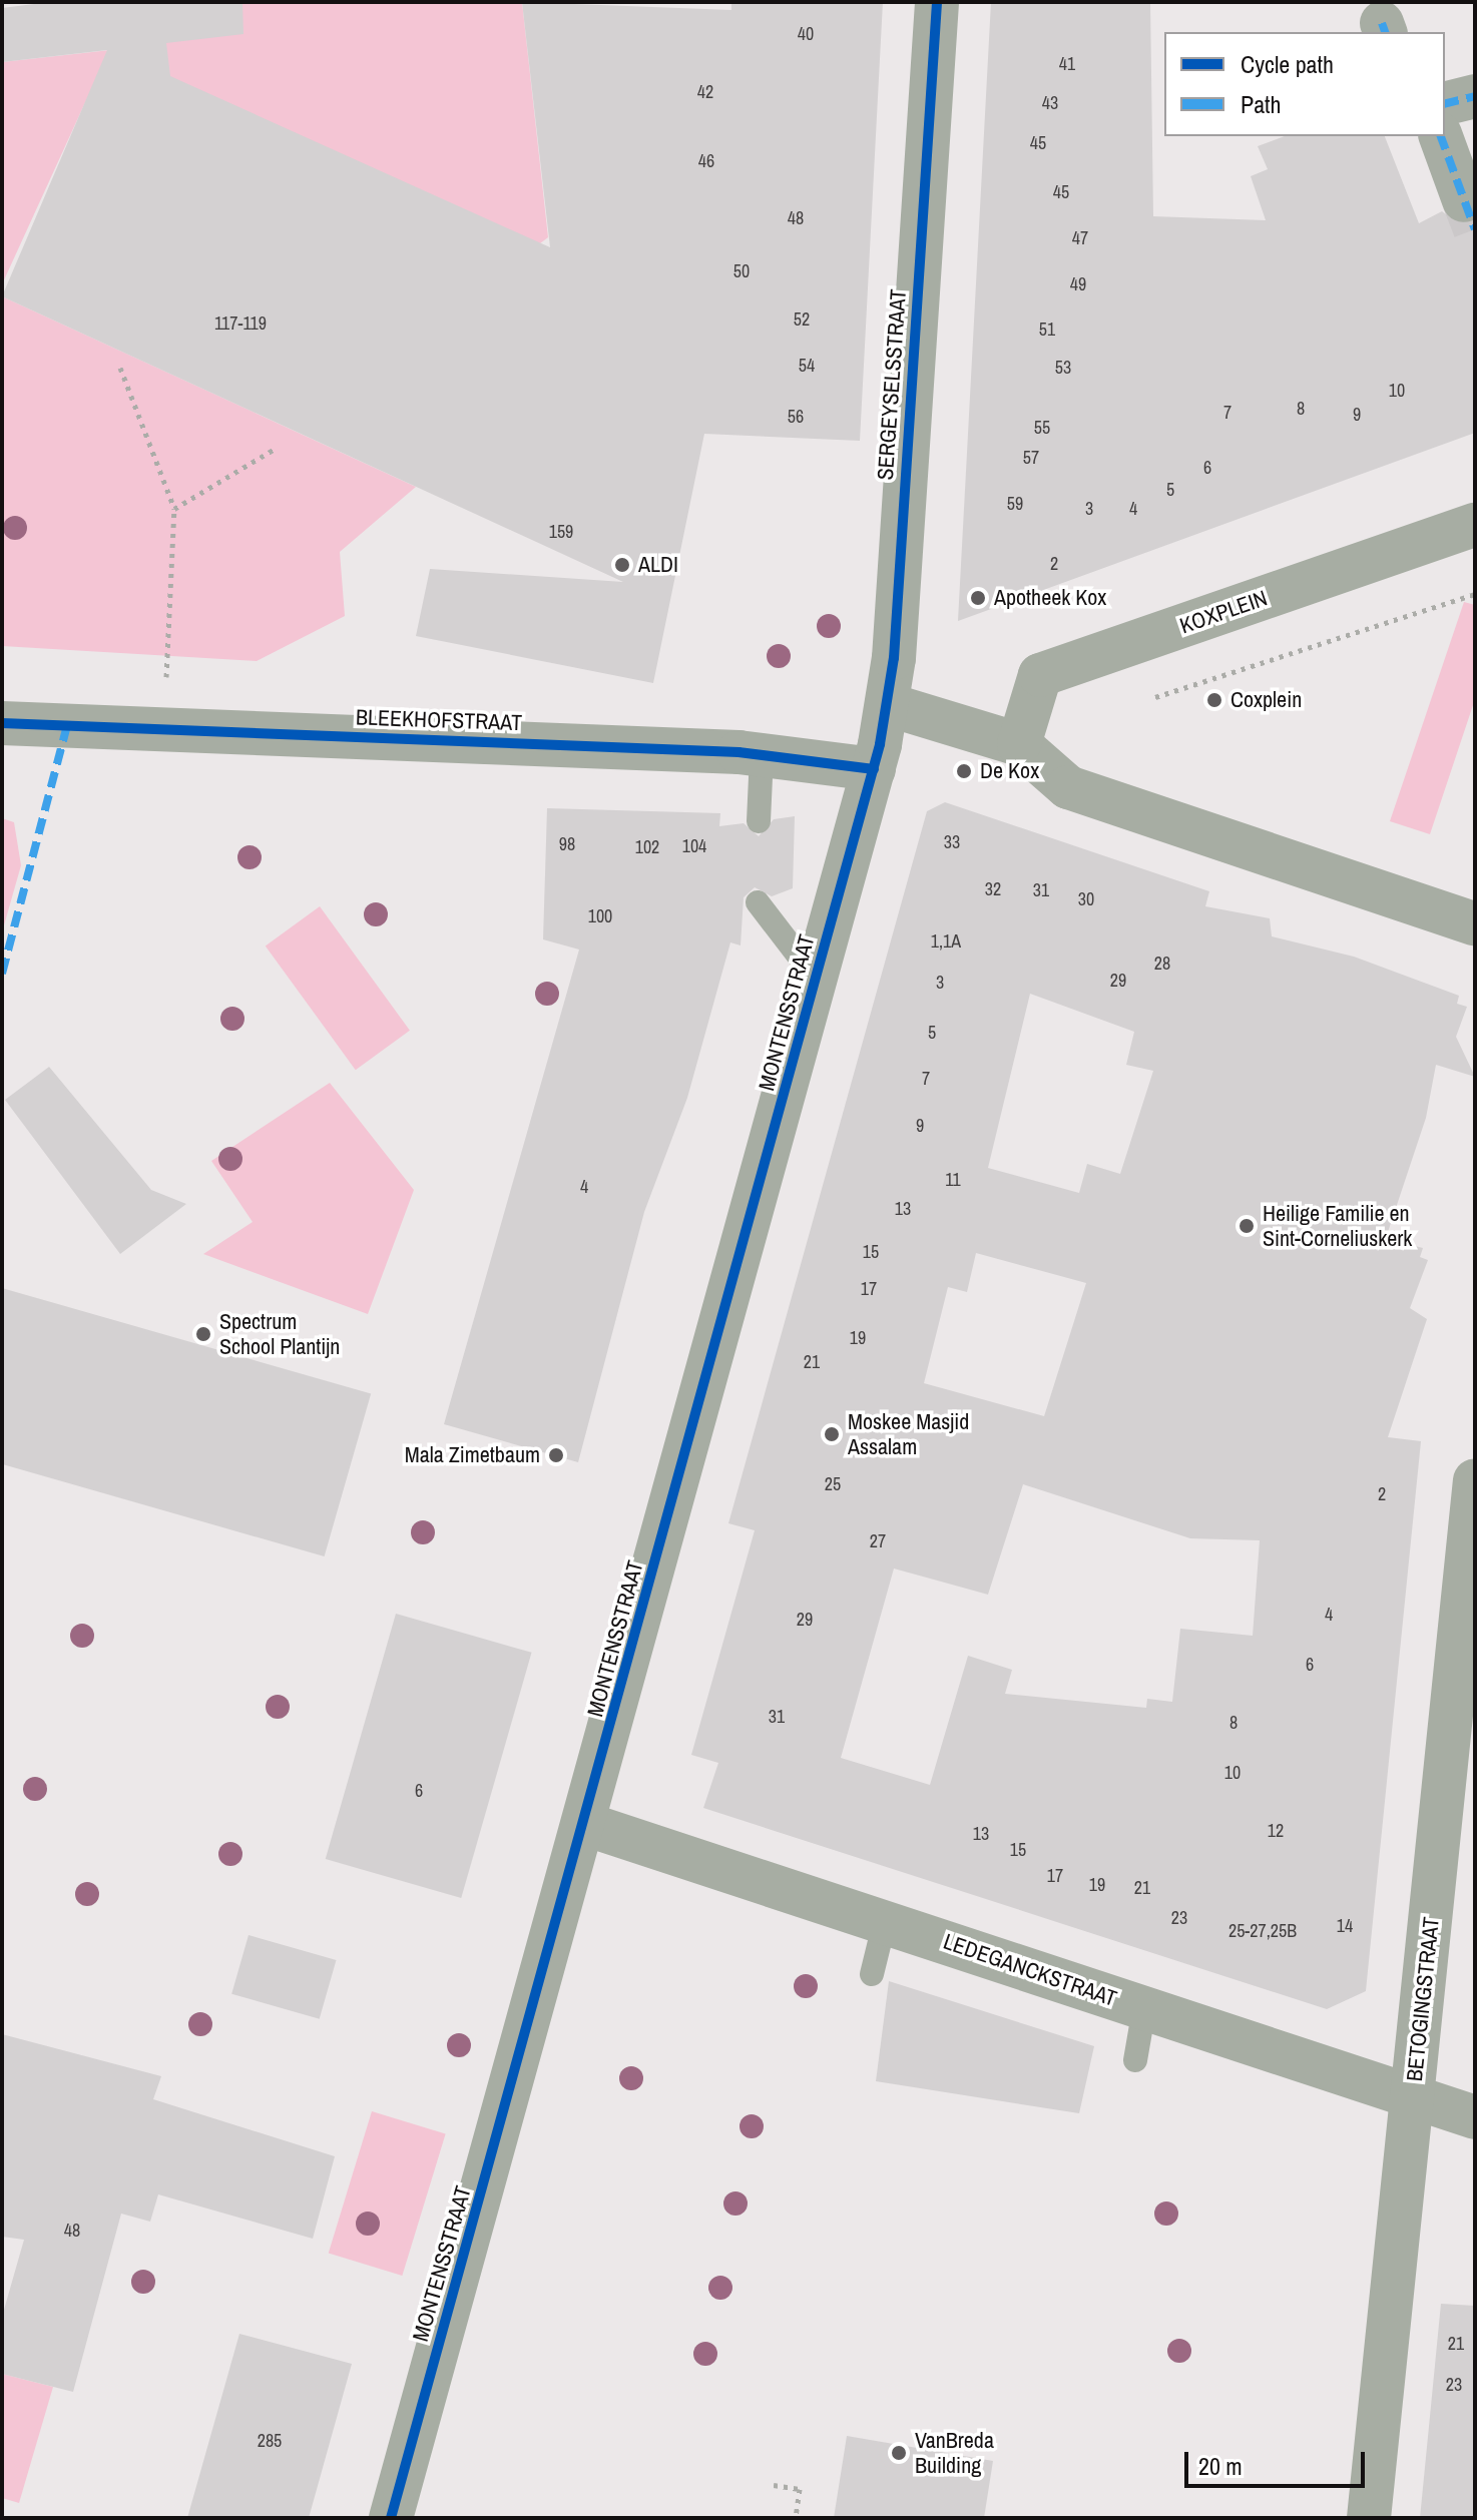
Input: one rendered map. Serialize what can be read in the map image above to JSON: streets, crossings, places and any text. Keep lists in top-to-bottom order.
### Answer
{
  "streets": {
    "street": [
      "SERGEYSELSSTRAAT",
      "KOXPLEIN",
      "BLEEKHOFSTRAAT",
      "MONTENSSTRAAT",
      "LEDEGANCKSTRAAT",
      "BETOGINGSTRAAT"
    ]
  },
  "crossings": [
    ["SERGEYSELSSTRAAT", "BLEEKHOFSTRAAT"],
    ["SERGEYSELSSTRAAT", "MONTENSSTRAAT"],
    ["BLEEKHOFSTRAAT", "MONTENSSTRAAT"],
    ["MONTENSSTRAAT", "LEDEGANCKSTRAAT"],
    ["LEDEGANCKSTRAAT", "BETOGINGSTRAAT"]
  ],
  "places": [
    "ALDI",
    "Apotheek Kox",
    "Coxplein",
    "De Kox",
    "Heilige Familie en Sint-Corneliuskerk",
    "Spectrum School Plantijn",
    "Moskee Masjid Assalam",
    "Mala Zimetbaum",
    "VanBreda Building"
  ],
  "house_numbers": [
    "40",
    "41",
    "42",
    "43",
    "45",
    "46",
    "45",
    "48",
    "47",
    "50",
    "49",
    "52",
    "117-119",
    "51",
    "54",
    "53",
    "10",
    "8",
    "7",
    "9",
    "56",
    "55",
    "57",
    "6",
    "5",
    "59",
    "3",
    "4",
    "159",
    "2",
    "33",
    "98",
    "104",
    "102",
    "32",
    "31",
    "30",
    "100",
    "1,1A",
    "28",
    "29",
    "3",
    "5",
    "7",
    "9",
    "11",
    "4",
    "13",
    "15",
    "17",
    "19",
    "21",
    "25",
    "2",
    "27",
    "4",
    "29",
    "6",
    "31",
    "8",
    "10",
    "6",
    "12",
    "13",
    "15",
    "17",
    "19",
    "21",
    "23",
    "14",
    "25-27,25B",
    "48",
    "21",
    "23",
    "285"
  ],
  "legend": ["Cycle path", "Path"],
  "scale_bar": "20 m"
}
